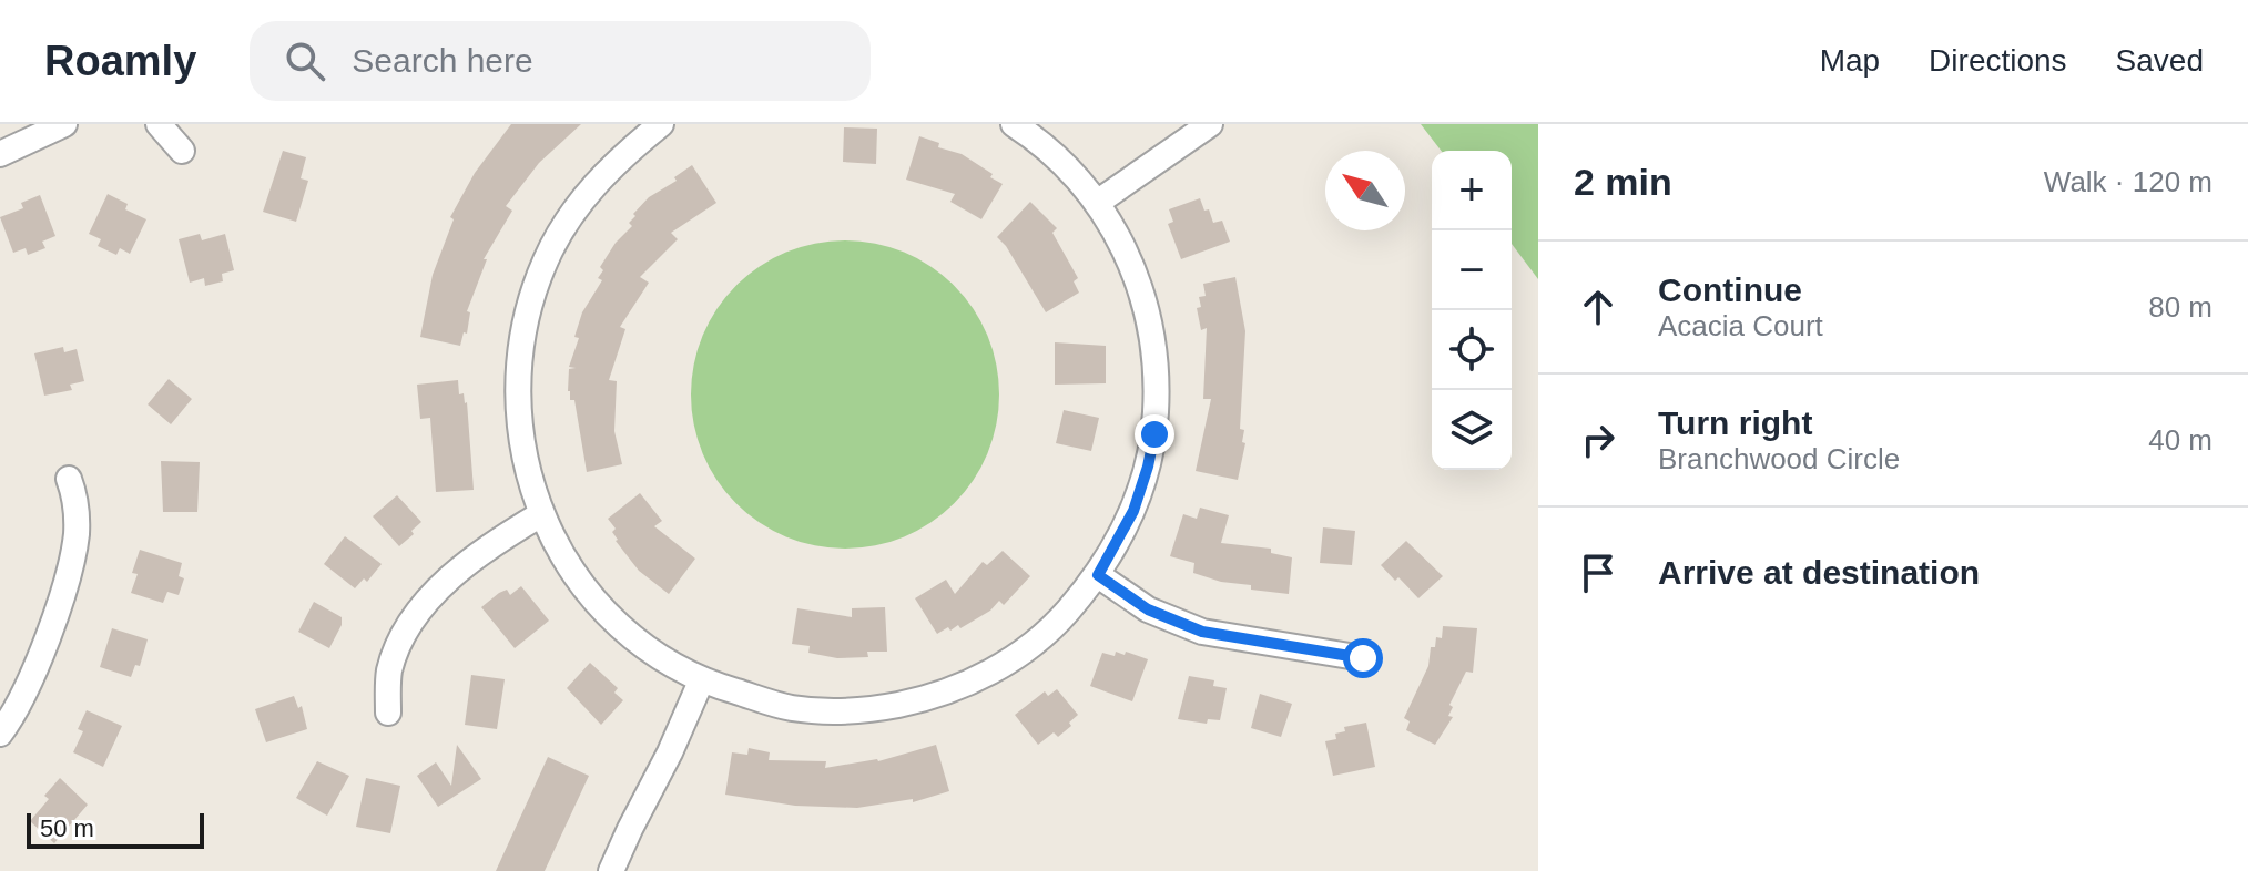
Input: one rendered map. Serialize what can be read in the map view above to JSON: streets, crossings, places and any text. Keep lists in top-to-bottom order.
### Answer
{
  "scale_bar": "50 m",
  "north": "top left",
  "page": {
    "header": "Roamly",
    "search": "Search here",
    "nav": ["Map", "Directions", "Saved"],
    "heading": ["2 min", "Walk · 120 m"],
    "map_buttons": ["+", "−"],
    "list": [
      ["Continue", "Acacia Court", "80 m"],
      ["Turn right", "Branchwood Circle", "40 m"],
      "Arrive at destination"
    ],
    "scale": "50 m"
  }
}
